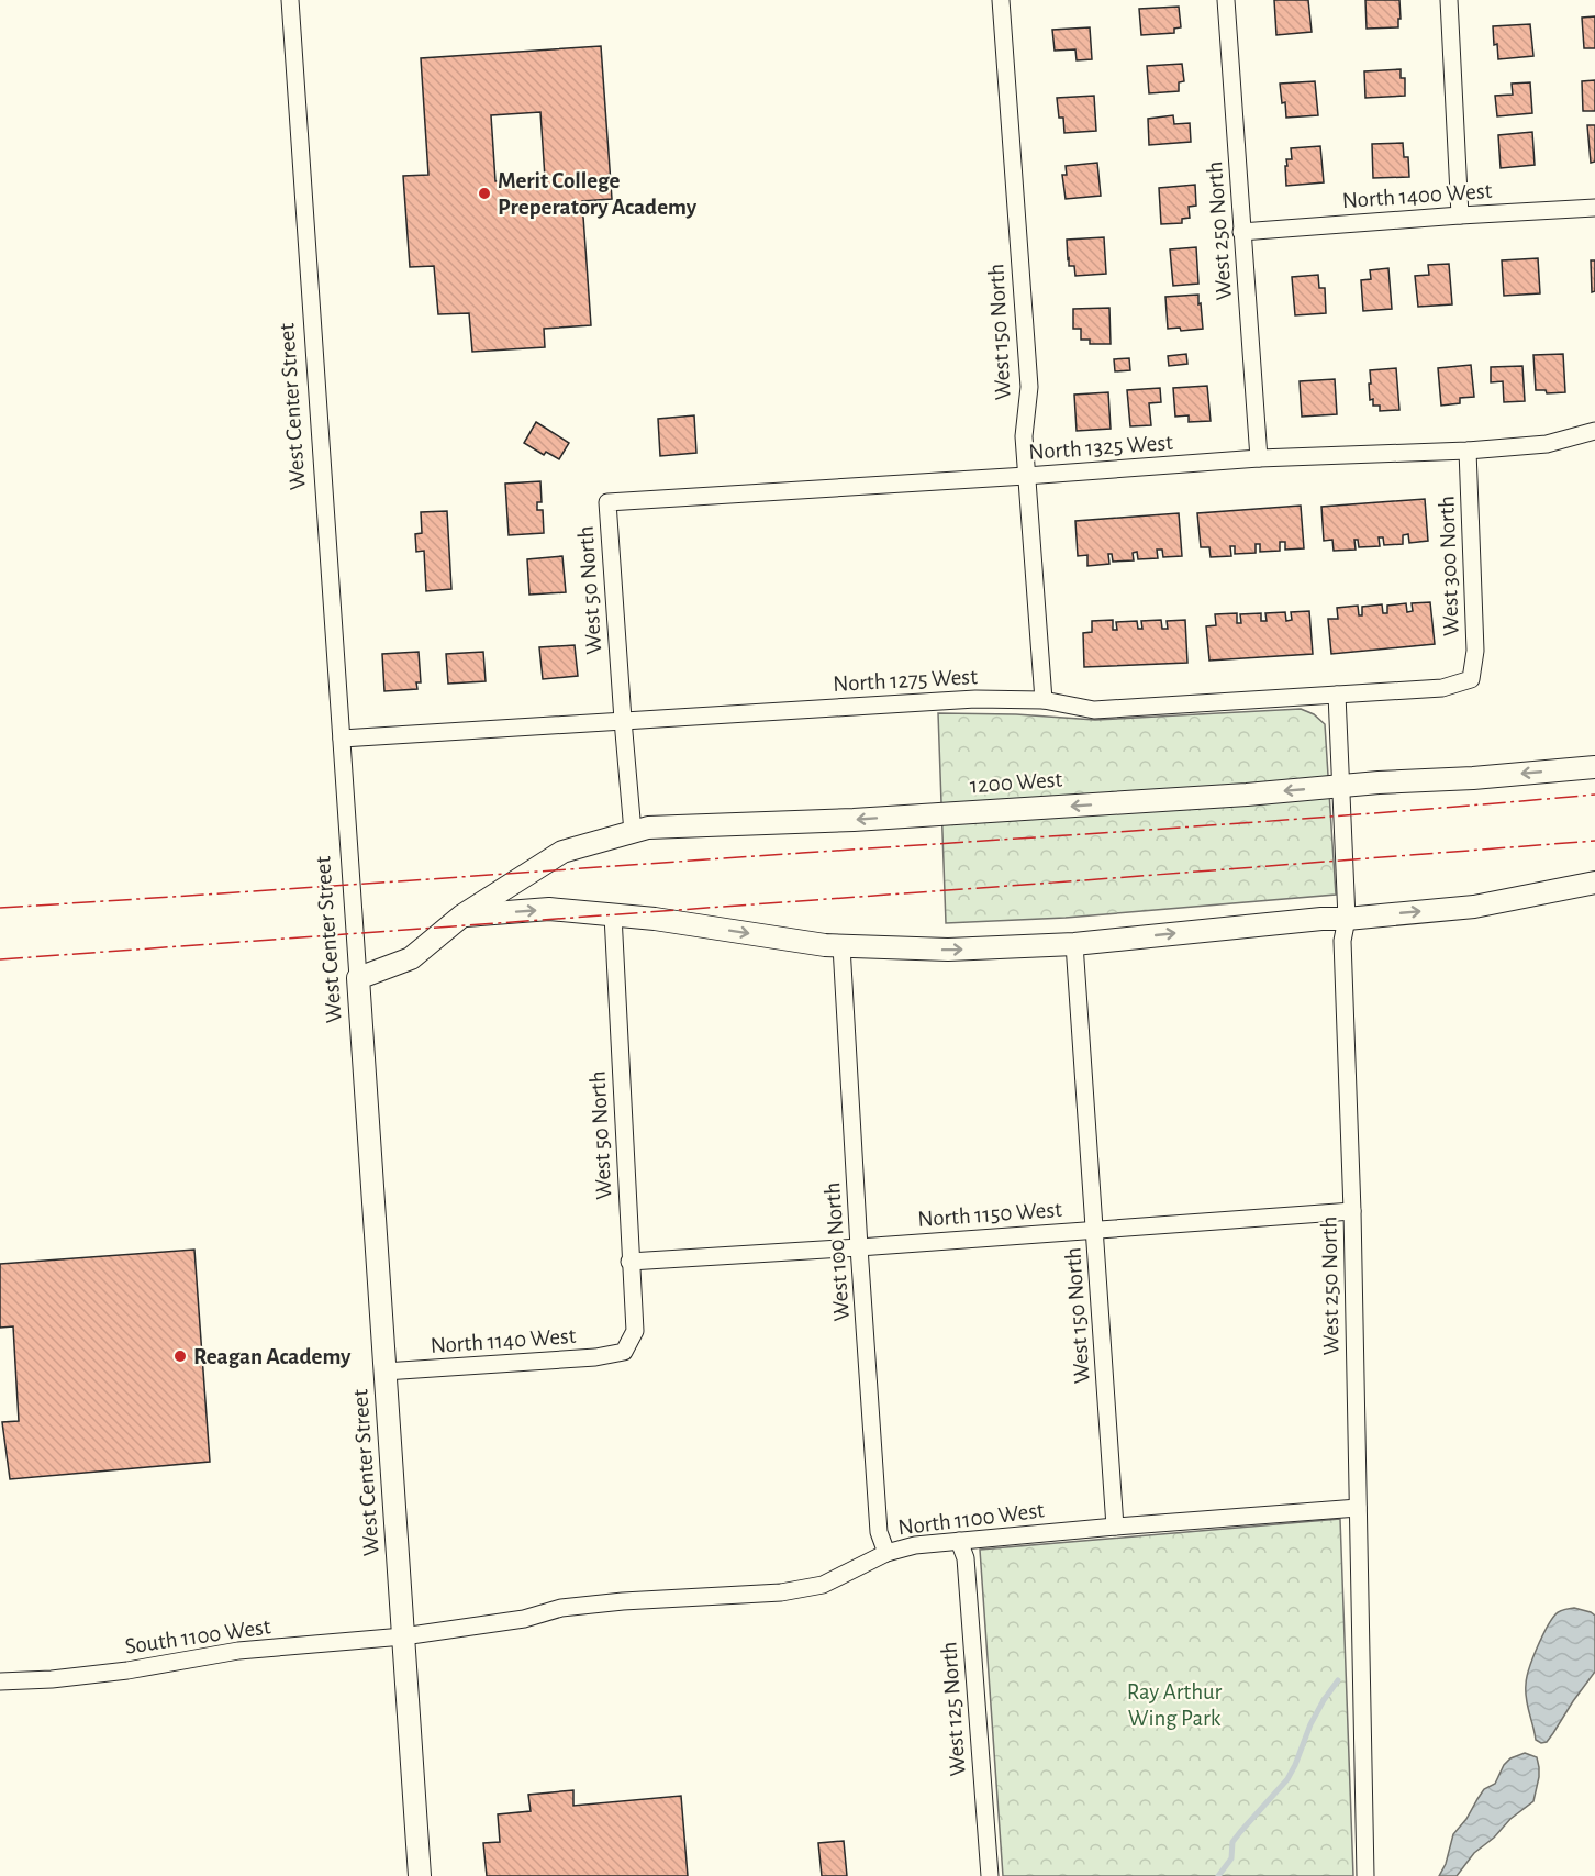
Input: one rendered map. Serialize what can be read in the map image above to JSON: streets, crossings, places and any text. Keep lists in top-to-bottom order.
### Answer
{
  "streets": {
    "street": [
      "North 1400 West",
      "West 250 North",
      "West 150 North",
      "West Center Street",
      "North 1325 West",
      "West 300 North",
      "West 50 North",
      "North 1275 West",
      "1200 West",
      "North 1150 West",
      "West 100 North",
      "North 1140 West",
      "North 1100 West",
      "South 1100 West",
      "West 125 North"
    ]
  },
  "crossings": [
    ["North 1400 West", "West 250 North"],
    ["West 250 North", "North 1325 West"],
    ["West 250 North", "North 1275 West"],
    ["West 250 North", "1200 West"],
    ["West 250 North", "North 1150 West"],
    ["West 250 North", "North 1100 West"],
    ["West 150 North", "North 1325 West"],
    ["West 150 North", "North 1275 West"],
    ["West 150 North", "North 1150 West"],
    ["West 150 North", "North 1100 West"],
    ["West Center Street", "North 1275 West"],
    ["West Center Street", "1200 West"],
    ["West Center Street", "North 1140 West"],
    ["West Center Street", "North 1100 West"],
    ["West Center Street", "South 1100 West"],
    ["North 1325 West", "West 300 North"],
    ["North 1325 West", "West 50 North"],
    ["West 300 North", "North 1275 West"],
    ["West 50 North", "North 1275 West"],
    ["West 50 North", "1200 West"],
    ["West 50 North", "North 1150 West"],
    ["West 50 North", "North 1140 West"],
    ["North 1150 West", "West 100 North"],
    ["West 100 North", "North 1100 West"],
    ["North 1100 West", "South 1100 West"],
    ["North 1100 West", "West 125 North"]
  ],
  "parks": ["Ray Arthur Wing Park"],
  "places": ["Merit College Preperatory Academy", "Reagan Academy"]
}
